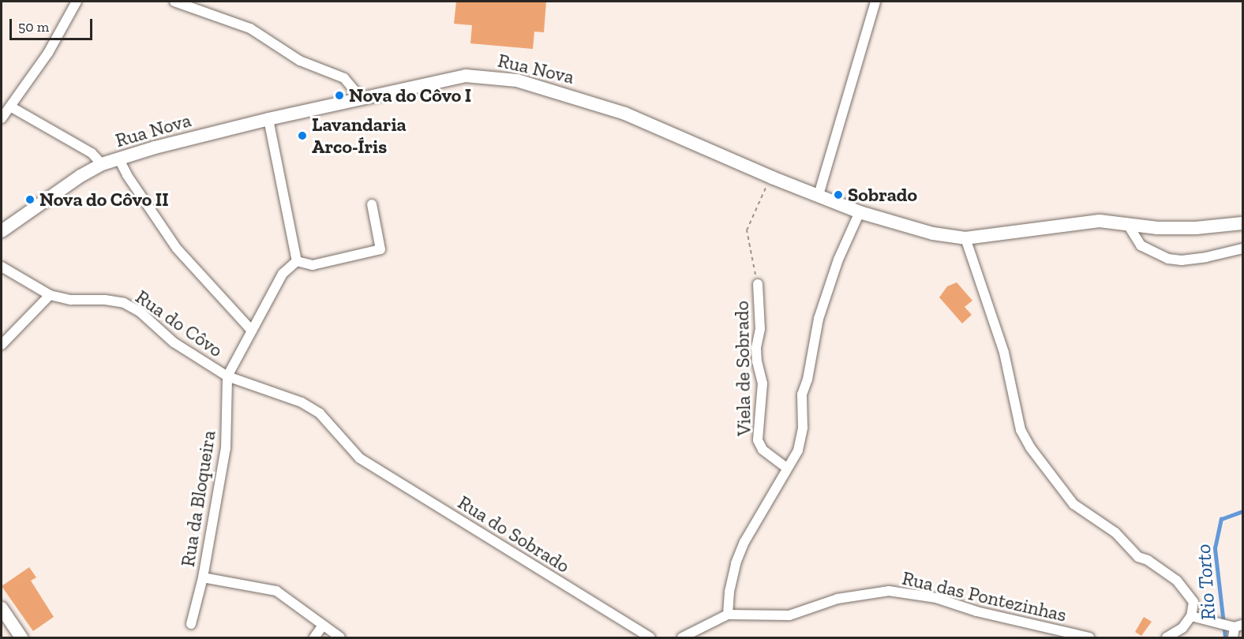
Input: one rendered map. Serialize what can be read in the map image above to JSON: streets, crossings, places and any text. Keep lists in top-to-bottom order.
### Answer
{
  "streets": {
    "street": [
      "Rua Nova",
      "Rua do Côvo",
      "Viela de Sobrado",
      "Rua da Bloqueira",
      "Rua do Sobrado",
      "Rua das Pontezinhas"
    ]
  },
  "crossings": [
    ["Rua Nova", "Viela de Sobrado"],
    ["Rua do Côvo", "Rua da Bloqueira"],
    ["Rua do Côvo", "Rua do Sobrado"]
  ],
  "water": ["Rio Torto"],
  "places": [
    "Nova do Côvo I",
    "Lavandaria Arco-Íris",
    "Sobrado",
    "Nova do Côvo II"
  ],
  "scale_bar": "50 m"
}
